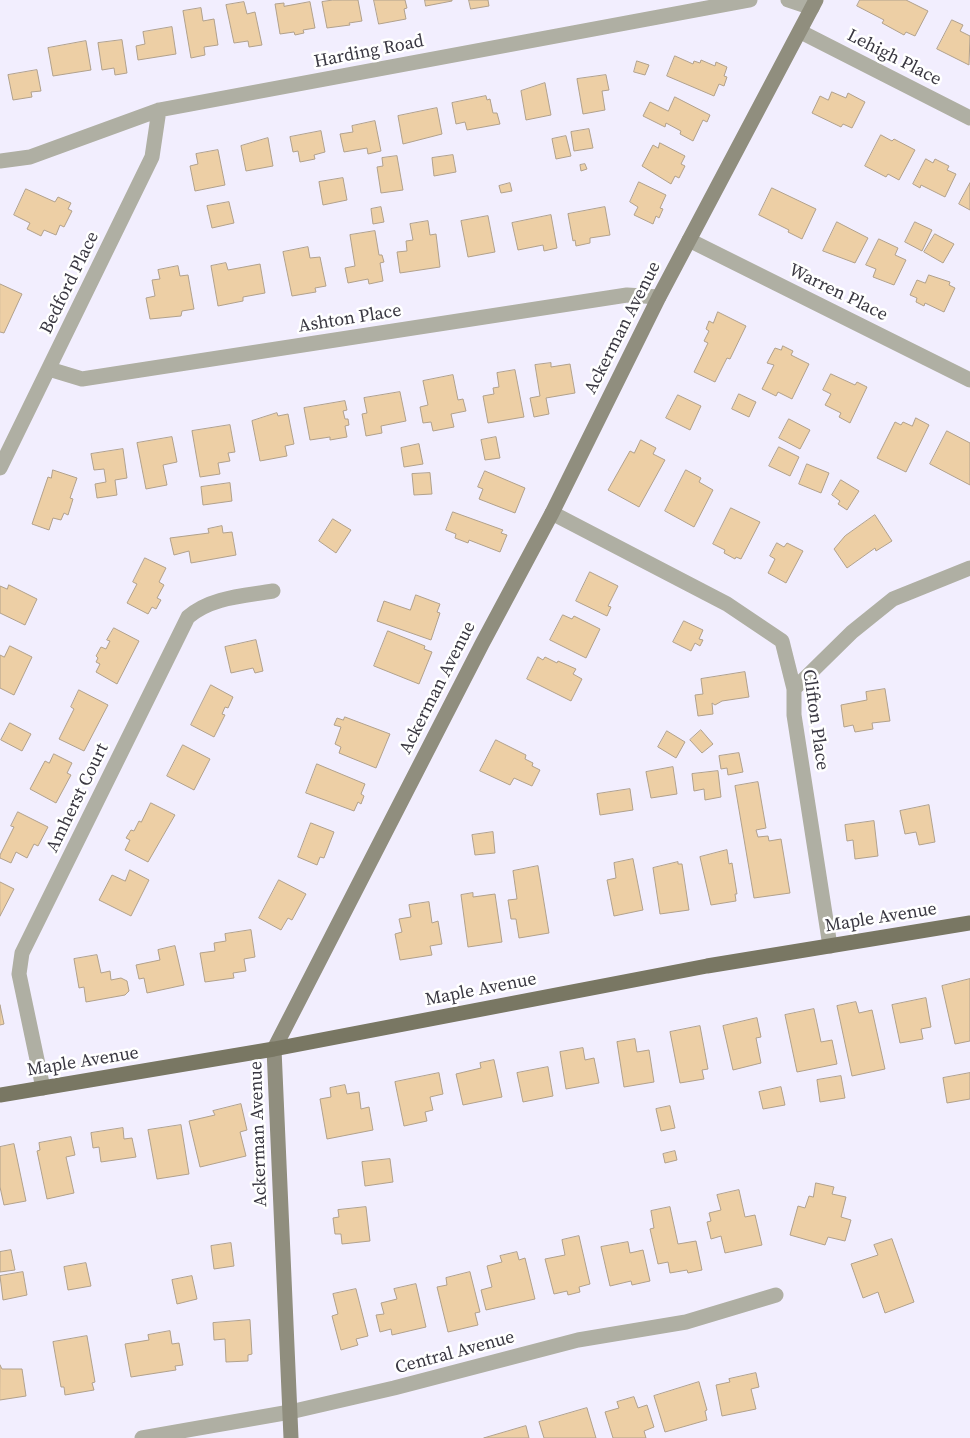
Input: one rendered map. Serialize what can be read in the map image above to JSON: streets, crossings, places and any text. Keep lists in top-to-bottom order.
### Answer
{
  "streets": {
    "main road": ["Maple Avenue"],
    "street": [
      "Harding Road",
      "Lehigh Place",
      "Bedford Place",
      "Warren Place",
      "Ashton Place",
      "Ackerman Avenue",
      "Clifton Place",
      "Amherst Court",
      "Central Avenue"
    ]
  },
  "crossings": [
    ["Harding Road", "Bedford Place"],
    ["Lehigh Place", "Ackerman Avenue"],
    ["Bedford Place", "Ashton Place"],
    ["Warren Place", "Ackerman Avenue"],
    ["Ashton Place", "Ackerman Avenue"],
    ["Ackerman Avenue", "Clifton Place"],
    ["Ackerman Avenue", "Maple Avenue"],
    ["Ackerman Avenue", "Central Avenue"],
    ["Clifton Place", "Maple Avenue"],
    ["Amherst Court", "Maple Avenue"]
  ]
}
